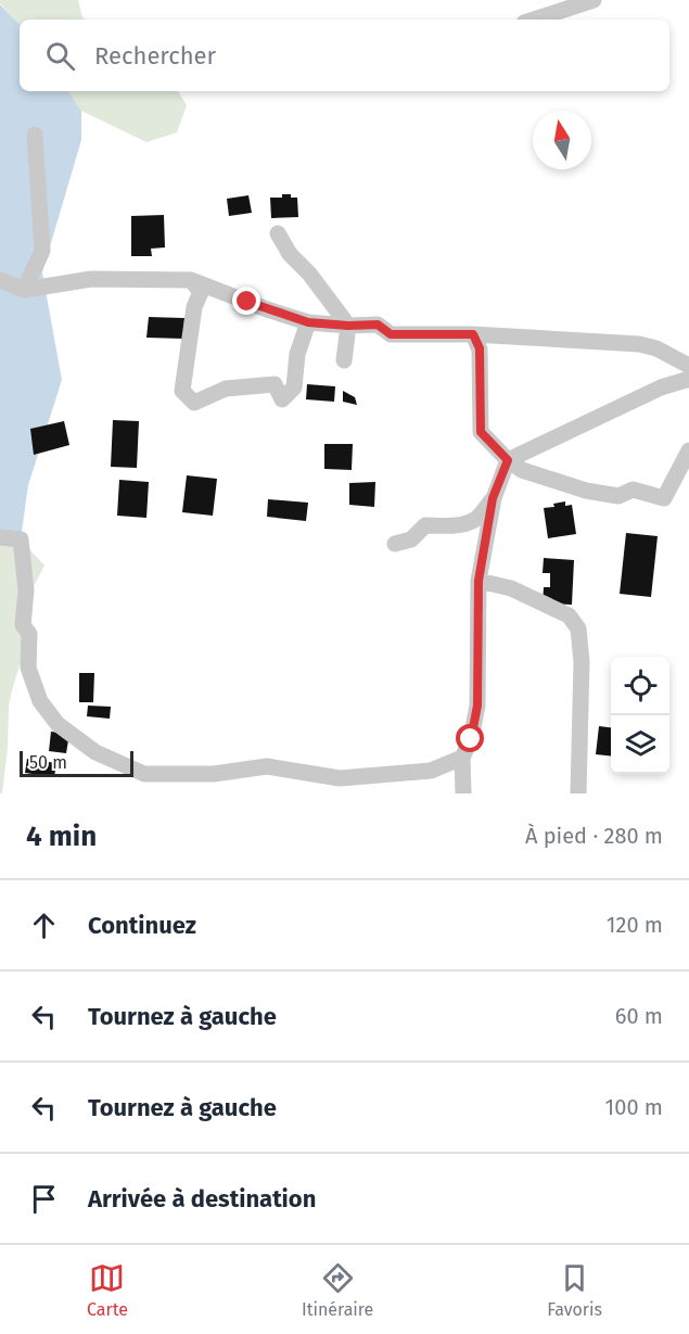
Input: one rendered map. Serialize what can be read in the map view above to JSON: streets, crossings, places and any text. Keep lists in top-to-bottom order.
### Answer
{
  "scale_bar": "50 m",
  "north": "top",
  "page": {
    "search": "Rechercher",
    "scale": "50 m",
    "heading": ["4 min", "À pied · 280 m"],
    "list": [
      ["Continuez", "120 m"],
      ["Tournez à gauche", "60 m"],
      ["Tournez à gauche", "100 m"],
      "Arrivée à destination"
    ],
    "nav": ["Carte", "Itinéraire", "Favoris"]
  }
}
